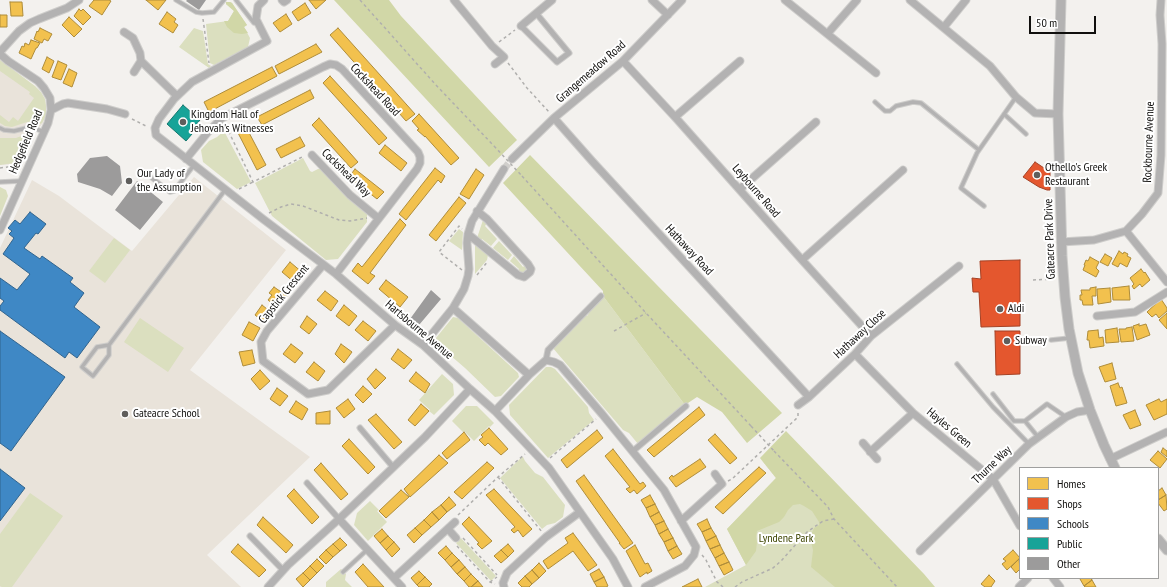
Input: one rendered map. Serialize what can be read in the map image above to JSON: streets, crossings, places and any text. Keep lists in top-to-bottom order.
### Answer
{
  "streets": {
    "street": [
      "Grangemeadow Road",
      "Cockshead Road",
      "Hedgefield Road",
      "Rockbourne Avenue",
      "Cockshead Way",
      "Leybourne Road",
      "Gateacre Park Drive",
      "Hathaway Road",
      "Capstick Crescent",
      "Hartsbourne Avenue",
      "Hathaway Close",
      "Hayles Green",
      "Thurne Way"
    ]
  },
  "crossings": [
    ["Grangemeadow Road", "Leybourne Road"],
    ["Grangemeadow Road", "Hathaway Road"],
    ["Cockshead Road", "Cockshead Way"],
    ["Cockshead Road", "Hartsbourne Avenue"],
    ["Leybourne Road", "Hathaway Close"],
    ["Gateacre Park Drive", "Thurne Way"],
    ["Hathaway Road", "Hathaway Close"],
    ["Capstick Crescent", "Hartsbourne Avenue"],
    ["Hathaway Close", "Hayles Green"],
    ["Hayles Green", "Thurne Way"]
  ],
  "parks": ["Lyndene Park"],
  "places": [
    "Kingdom Hall of Jehovah's Witnesses",
    "Othello's Greek Restaurant",
    "Our Lady of the Assumption",
    "Aldi",
    "Subway",
    "Gateacre School"
  ],
  "legend": [
    "Homes",
    "Shops",
    "Schools",
    "Public",
    "Other"
  ],
  "scale_bar": "50 m"
}
